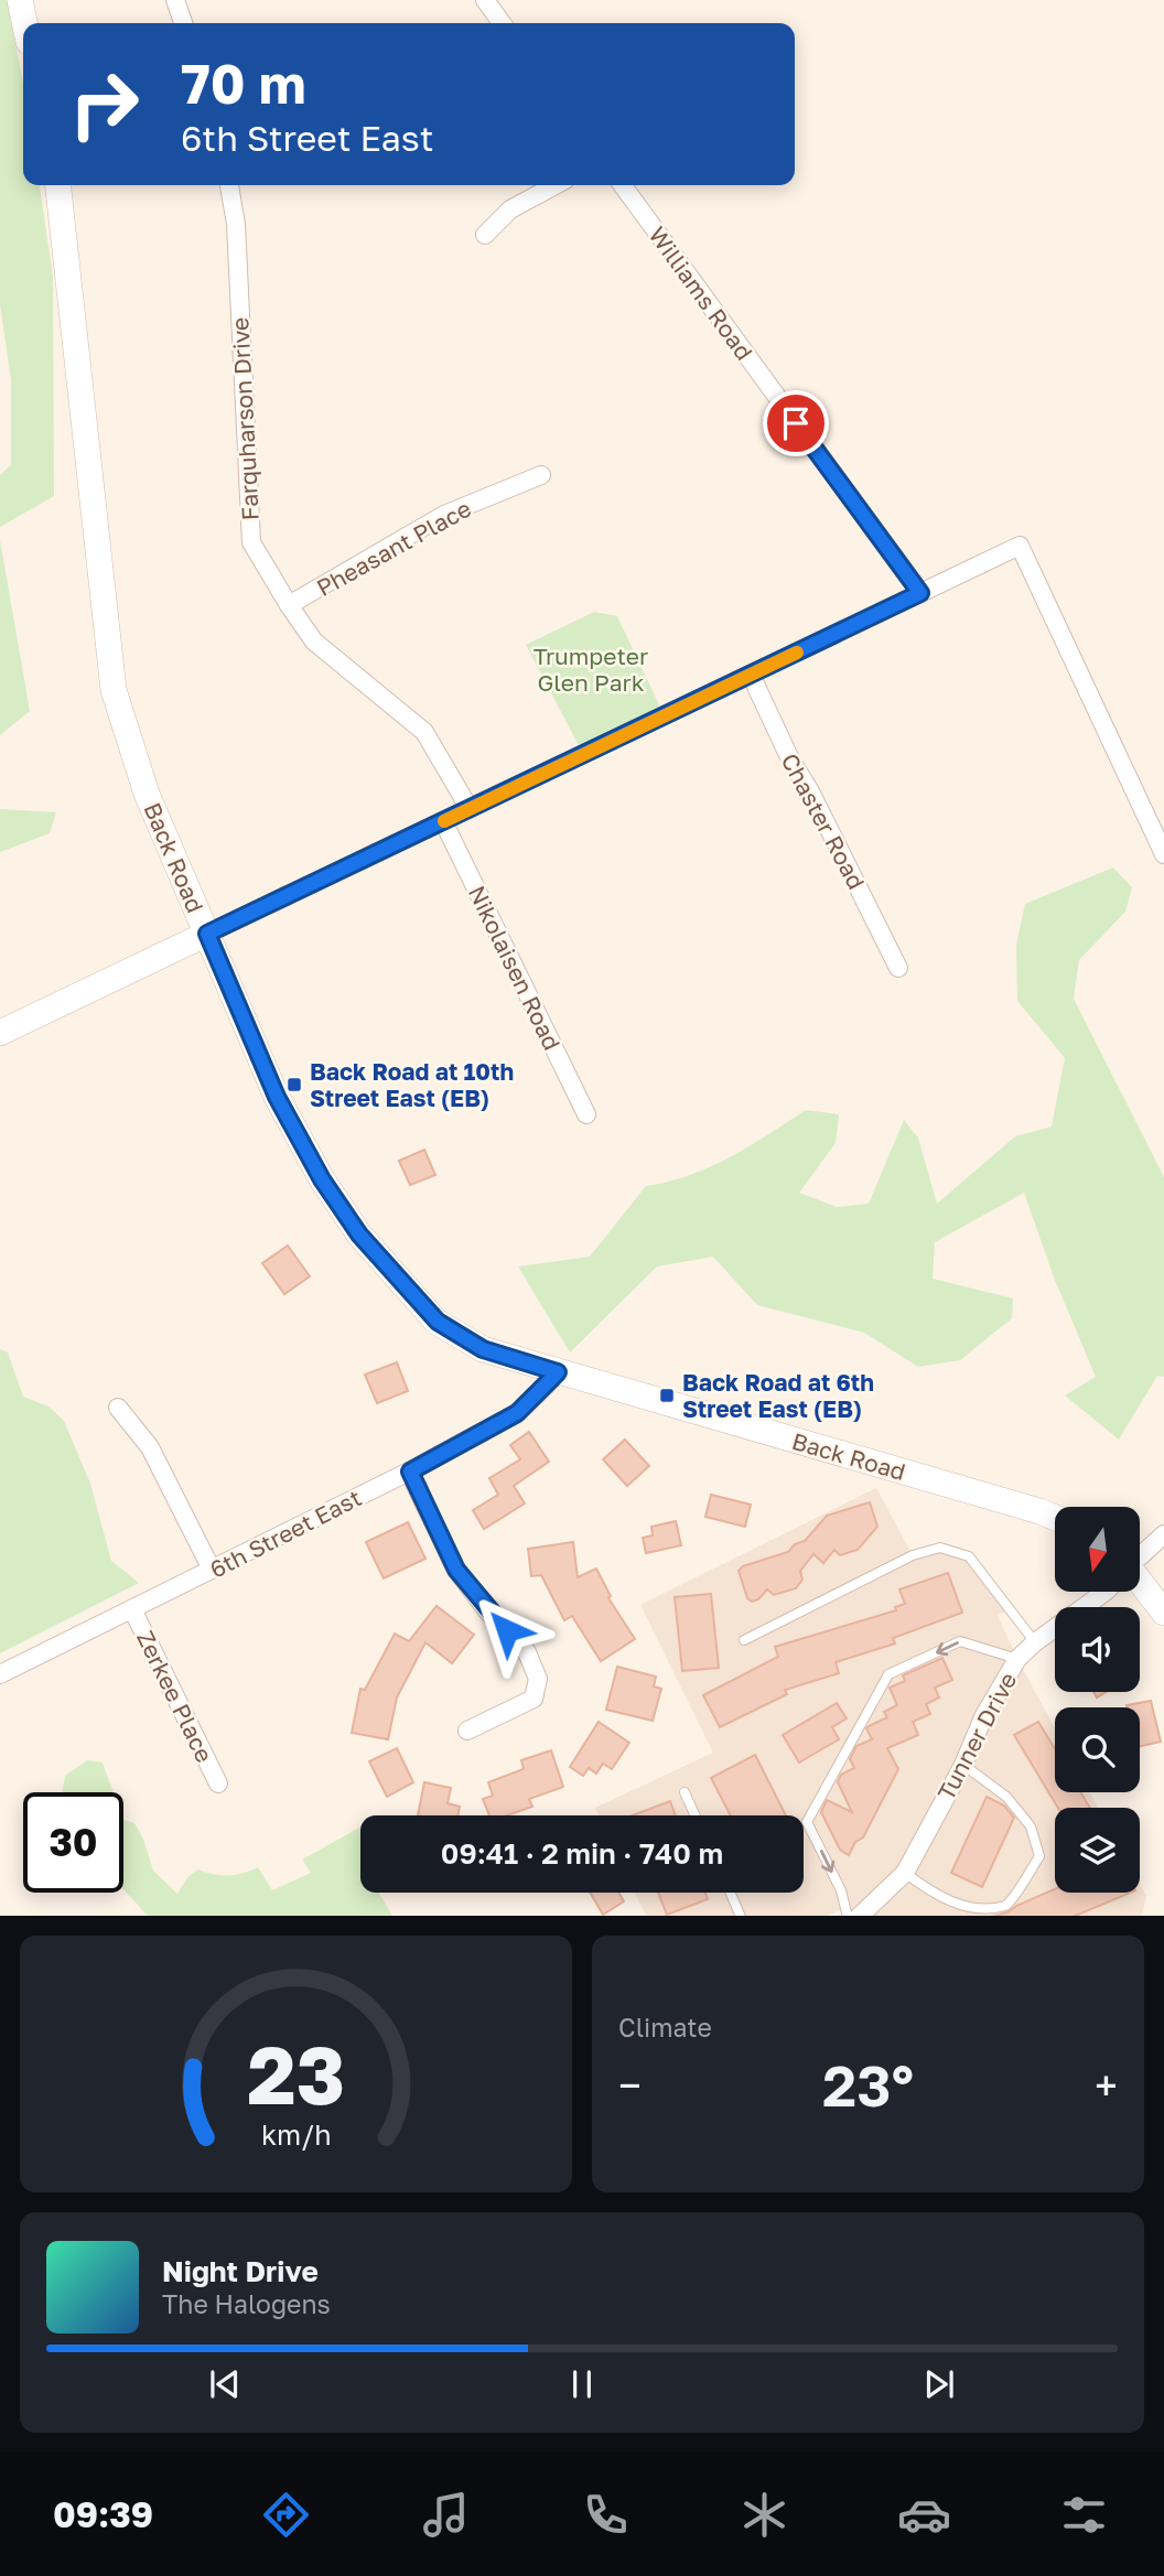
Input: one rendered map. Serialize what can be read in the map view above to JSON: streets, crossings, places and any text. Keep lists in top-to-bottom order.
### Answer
{
  "streets": {
    "street": [
      "Williams Road",
      "Farquharson Drive",
      "Pheasant Place",
      "Chaster Road",
      "Back Road",
      "Nikolaisen Road",
      "6th Street East",
      "Zerkee Place",
      "Tunner Drive"
    ]
  },
  "crossings": [
    ["Farquharson Drive", "Pheasant Place"],
    ["Back Road", "6th Street East"],
    ["6th Street East", "Zerkee Place"]
  ],
  "parks": ["Trumpeter Glen Park"],
  "places": {
    "transit": ["Back Road at 10th Street East (EB)", "Back Road at 6th Street East (EB)"]
  },
  "north": "bottom",
  "page": {
    "turn": ["70 m", "6th Street East"],
    "limit": "30",
    "trip": "09:41 · 2 min · 740 m",
    "tile": "Climate",
    "heat": ["−", "23°", "+"],
    "song": ["Night Drive", "The Halogens"],
    "tabs": "09:39",
    "gauge": ["23", "km/h"]
  }
}
